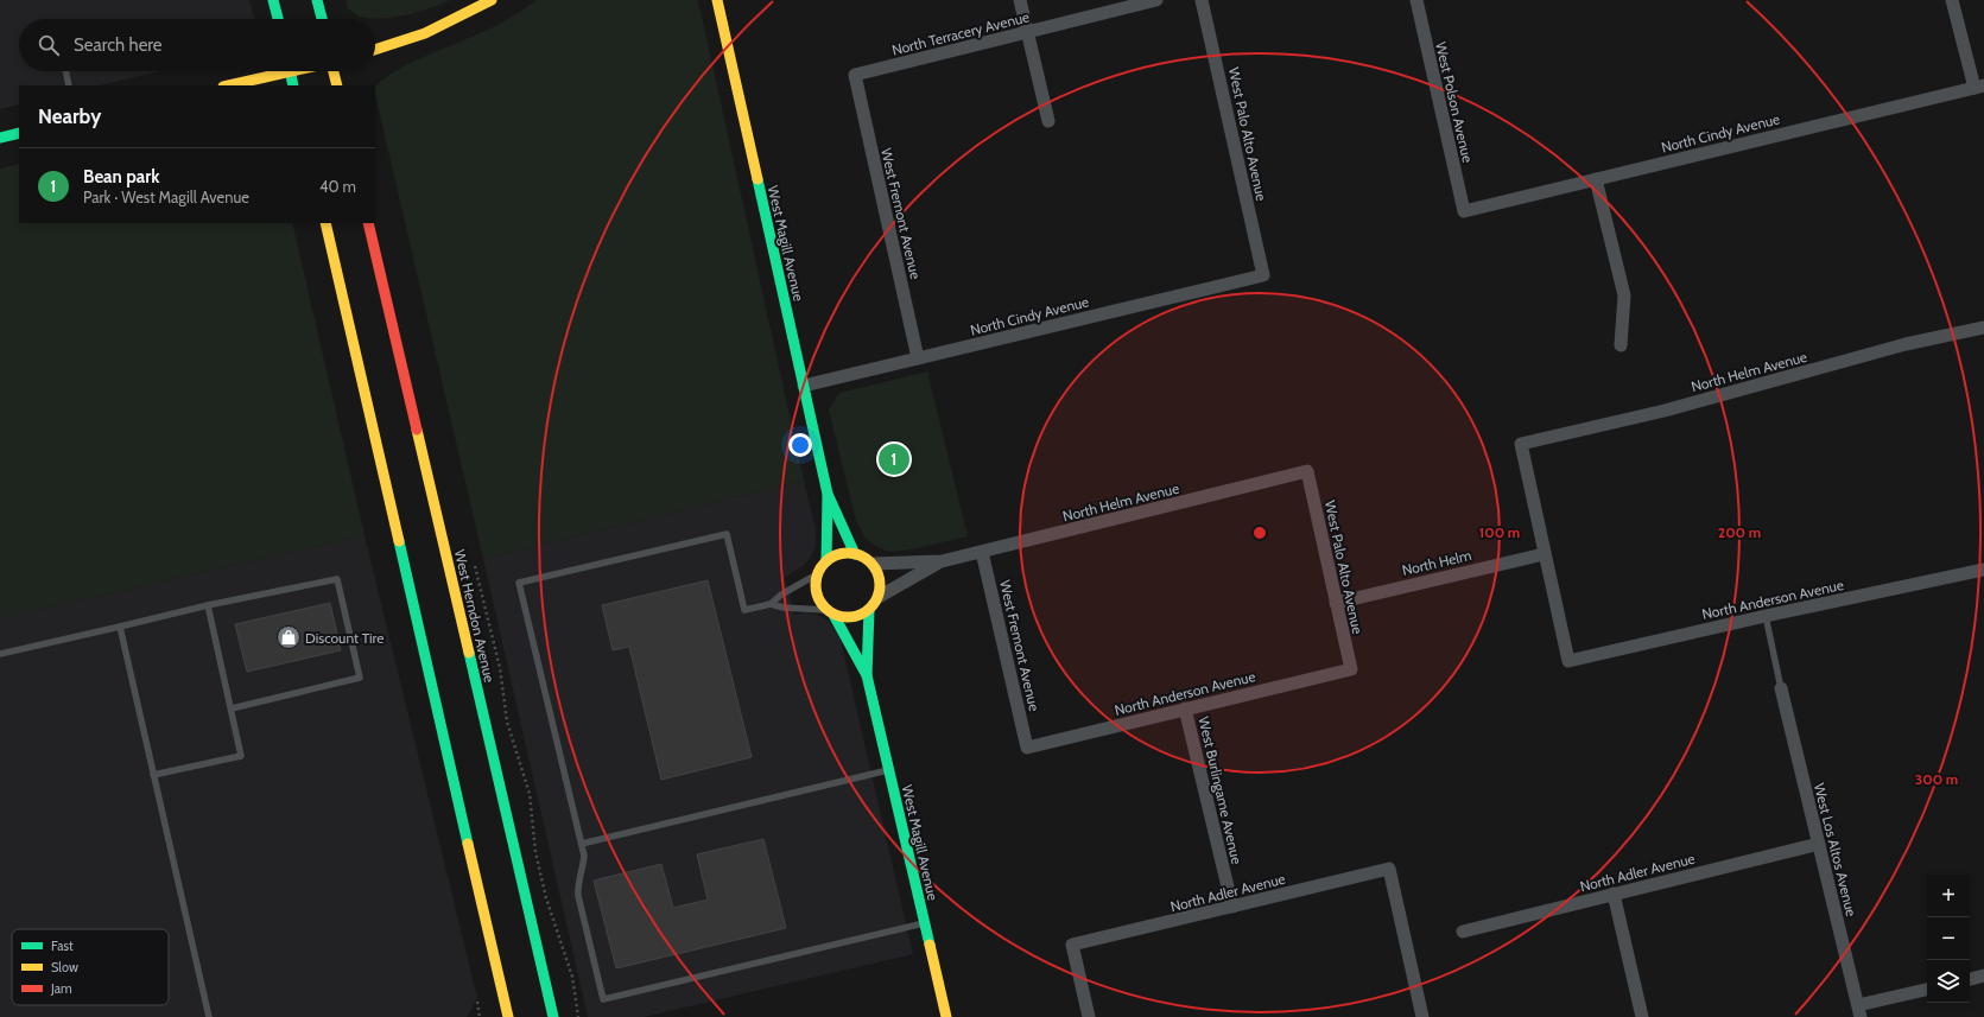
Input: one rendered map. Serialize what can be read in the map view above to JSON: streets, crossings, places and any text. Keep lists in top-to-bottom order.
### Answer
{
  "streets": {
    "main road": ["West Magill Avenue", "West Herndon Avenue"],
    "street": [
      "North Terracery Avenue",
      "West Polson Avenue",
      "North Cindy Avenue",
      "West Palo Alto Avenue",
      "West Fremont Avenue",
      "North Helm Avenue",
      "North Helm",
      "North Anderson Avenue",
      "West Burlingame Avenue",
      "West Los Altos Avenue",
      "North Adler Avenue"
    ]
  },
  "crossings": [
    ["North Terracery Avenue", "West Fremont Avenue"],
    ["West Polson Avenue", "North Cindy Avenue"],
    ["North Cindy Avenue", "West Palo Alto Avenue"],
    ["North Cindy Avenue", "West Fremont Avenue"],
    ["North Cindy Avenue", "West Magill Avenue"],
    ["West Palo Alto Avenue", "North Helm Avenue"],
    ["West Palo Alto Avenue", "North Helm"],
    ["West Palo Alto Avenue", "North Anderson Avenue"],
    ["West Fremont Avenue", "North Helm Avenue"],
    ["West Fremont Avenue", "North Anderson Avenue"],
    ["West Magill Avenue", "North Helm Avenue"],
    ["North Helm Avenue", "North Helm"],
    ["North Helm Avenue", "North Anderson Avenue"],
    ["North Helm", "North Anderson Avenue"],
    ["North Anderson Avenue", "West Burlingame Avenue"],
    ["West Burlingame Avenue", "North Adler Avenue"],
    ["West Los Altos Avenue", "North Adler Avenue"]
  ],
  "places": {
    "shop": ["Discount Tire"]
  },
  "legend": ["Fast", "Slow", "Jam"],
  "page": {
    "search": "Search here",
    "heading": "Nearby",
    "list": [
      {
        "mark": "1",
        "name": "Bean park",
        "note": "Park · West Magill Avenue",
        "value": "40 m"
      }
    ],
    "pins": "1",
    "map_buttons": ["+", "−"]
  },
  "rings": ["100 m", "200 m", "300 m"]
}
